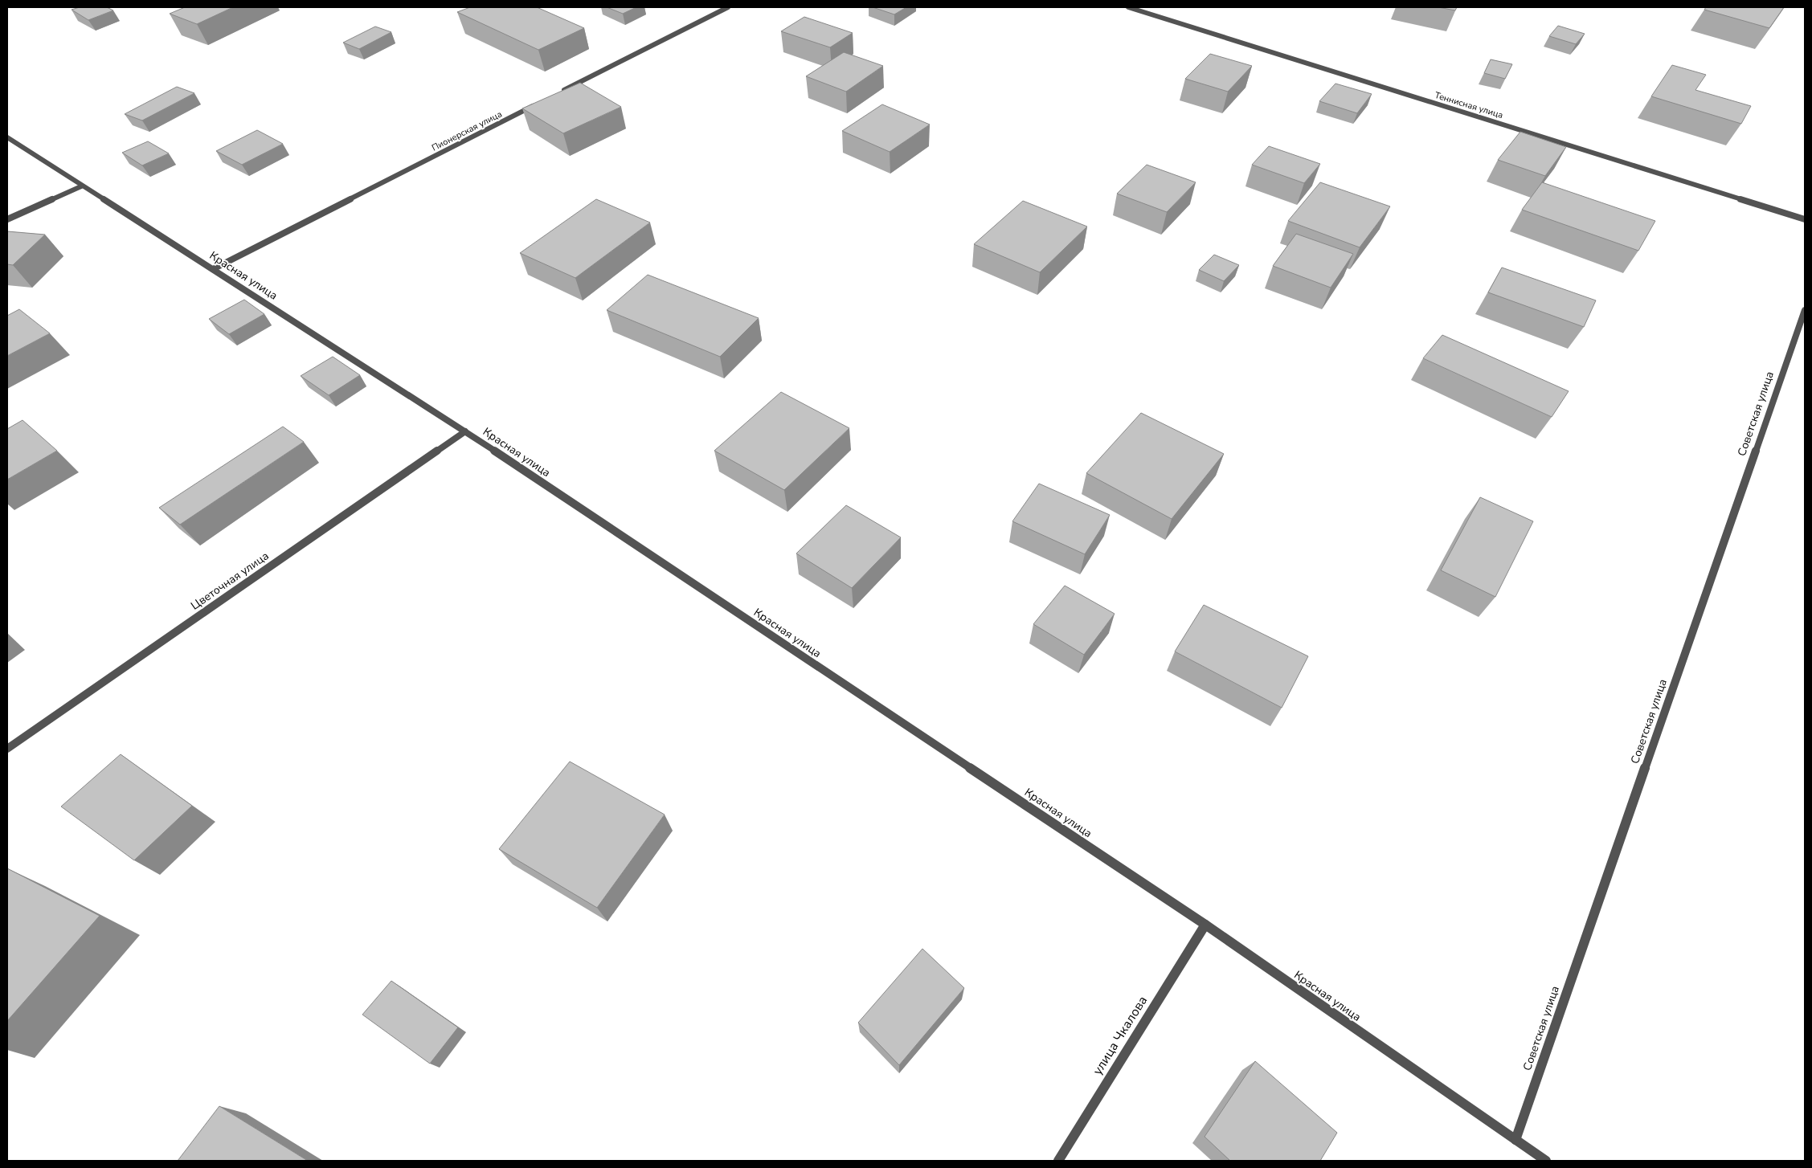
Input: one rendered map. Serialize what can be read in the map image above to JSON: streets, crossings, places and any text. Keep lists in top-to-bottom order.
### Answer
{
  "streets": {
    "street": [
      "Теннисная улица",
      "Пионерская улица",
      "Красная улица",
      "Советская улица",
      "Цветочная улица",
      "улица Чкалова"
    ]
  },
  "crossings": [
    ["Пионерская улица", "Красная улица"],
    ["Красная улица", "Советская улица"],
    ["Красная улица", "Цветочная улица"],
    ["Красная улица", "улица Чкалова"]
  ]
}
